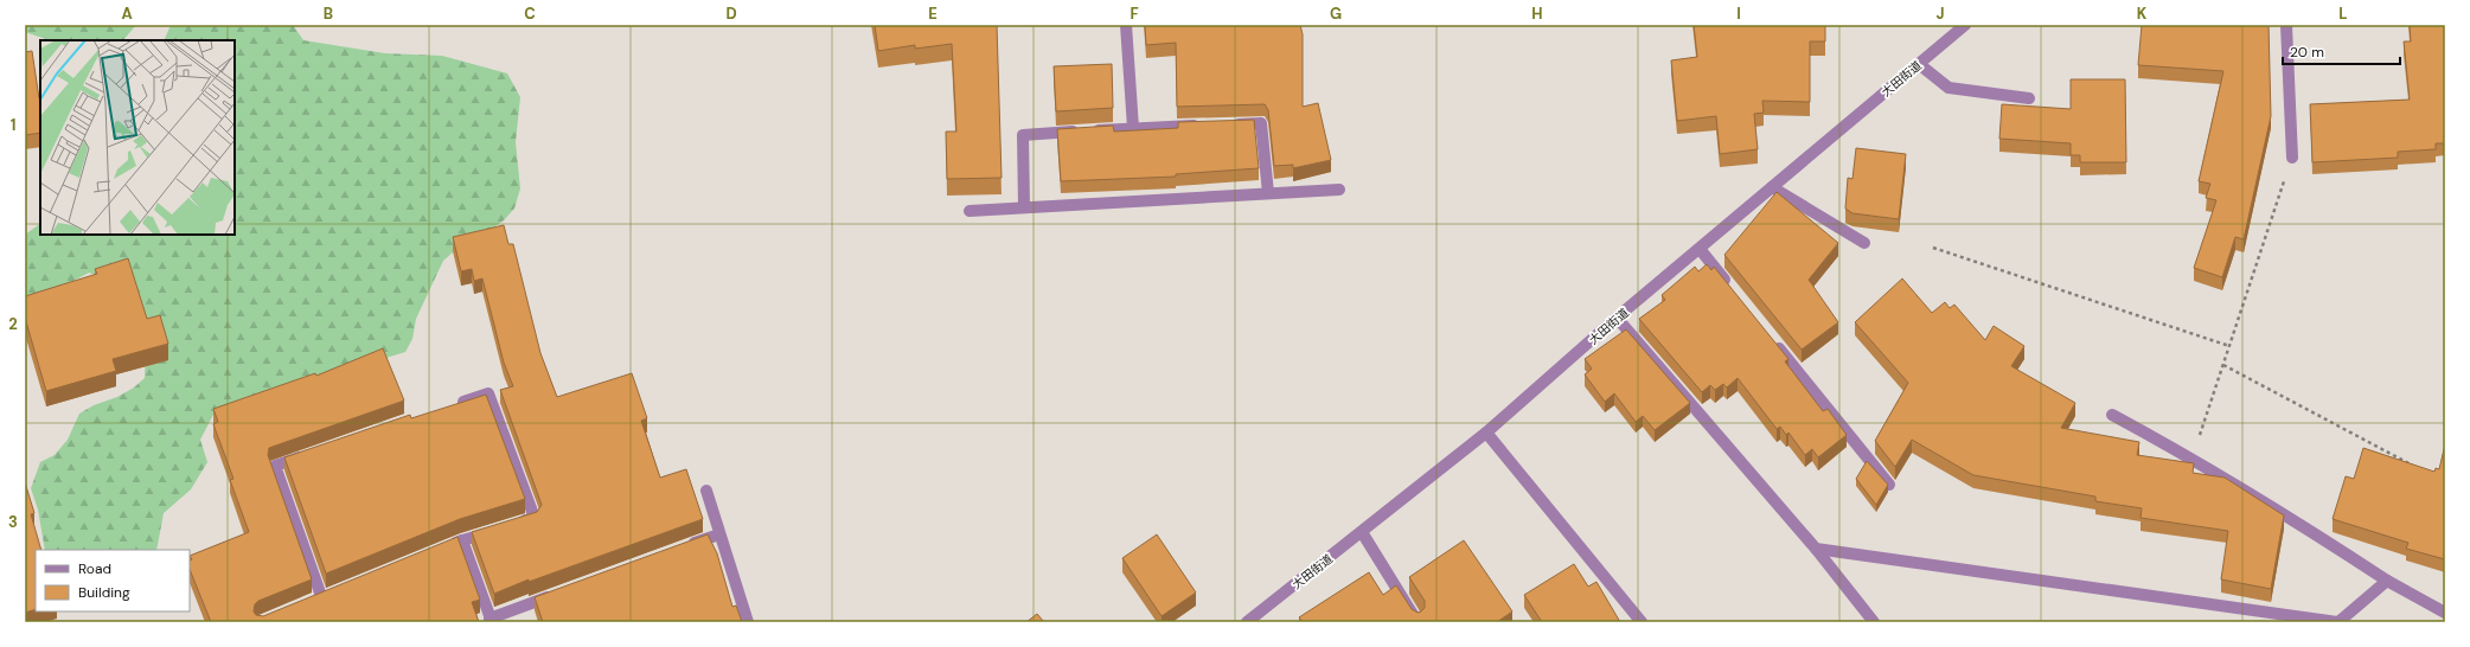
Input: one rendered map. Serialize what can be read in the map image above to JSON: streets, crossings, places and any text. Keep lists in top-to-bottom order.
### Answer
{
  "streets": {
    "street": ["大田街道"]
  },
  "legend": ["Road", "Building"],
  "scale_bar": "20 m",
  "grid": {
    "columns": [
      "A",
      "B",
      "C",
      "D",
      "E",
      "F",
      "G",
      "H",
      "I",
      "J",
      "K",
      "L"
    ],
    "rows": ["1", "2", "3"]
  }
}
